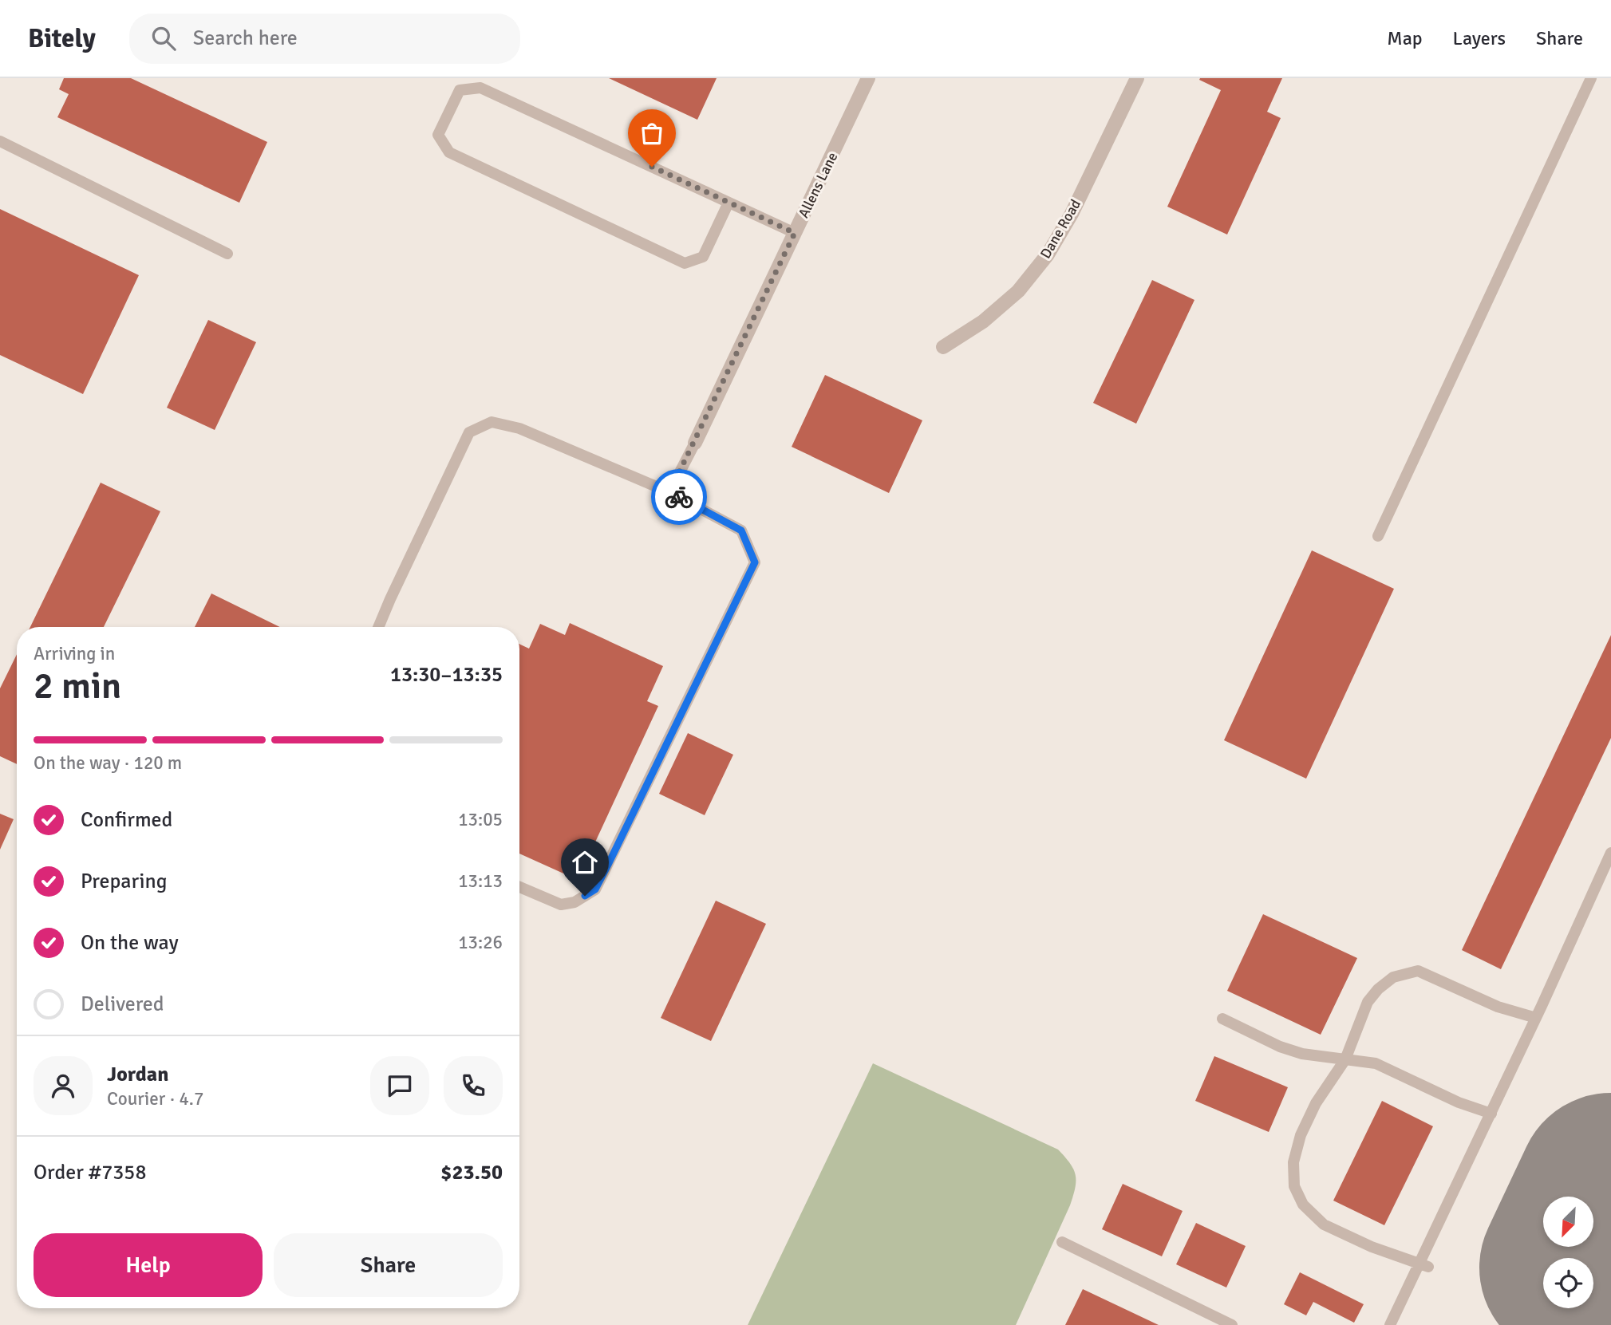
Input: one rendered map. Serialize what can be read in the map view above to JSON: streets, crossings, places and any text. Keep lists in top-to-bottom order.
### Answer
{
  "streets": {
    "street": ["Allens Lane", "Dane Road"]
  },
  "north": "bottom left",
  "page": {
    "header": "Bitely",
    "search": "Search here",
    "nav": ["Map", "Layers", "Share"],
    "heading": ["2 min", "Arriving in", "13:30–13:35"],
    "panel": [
      "Jordan",
      "Courier · 4.7",
      "Order #7358",
      "$23.50"
    ],
    "bar": "On the way · 120 m",
    "list": [
      ["Confirmed", "13:05"],
      ["Preparing", "13:13"],
      ["On the way", "13:26"],
      "Delivered"
    ],
    "buttons": ["Help", "Share"]
  }
}
